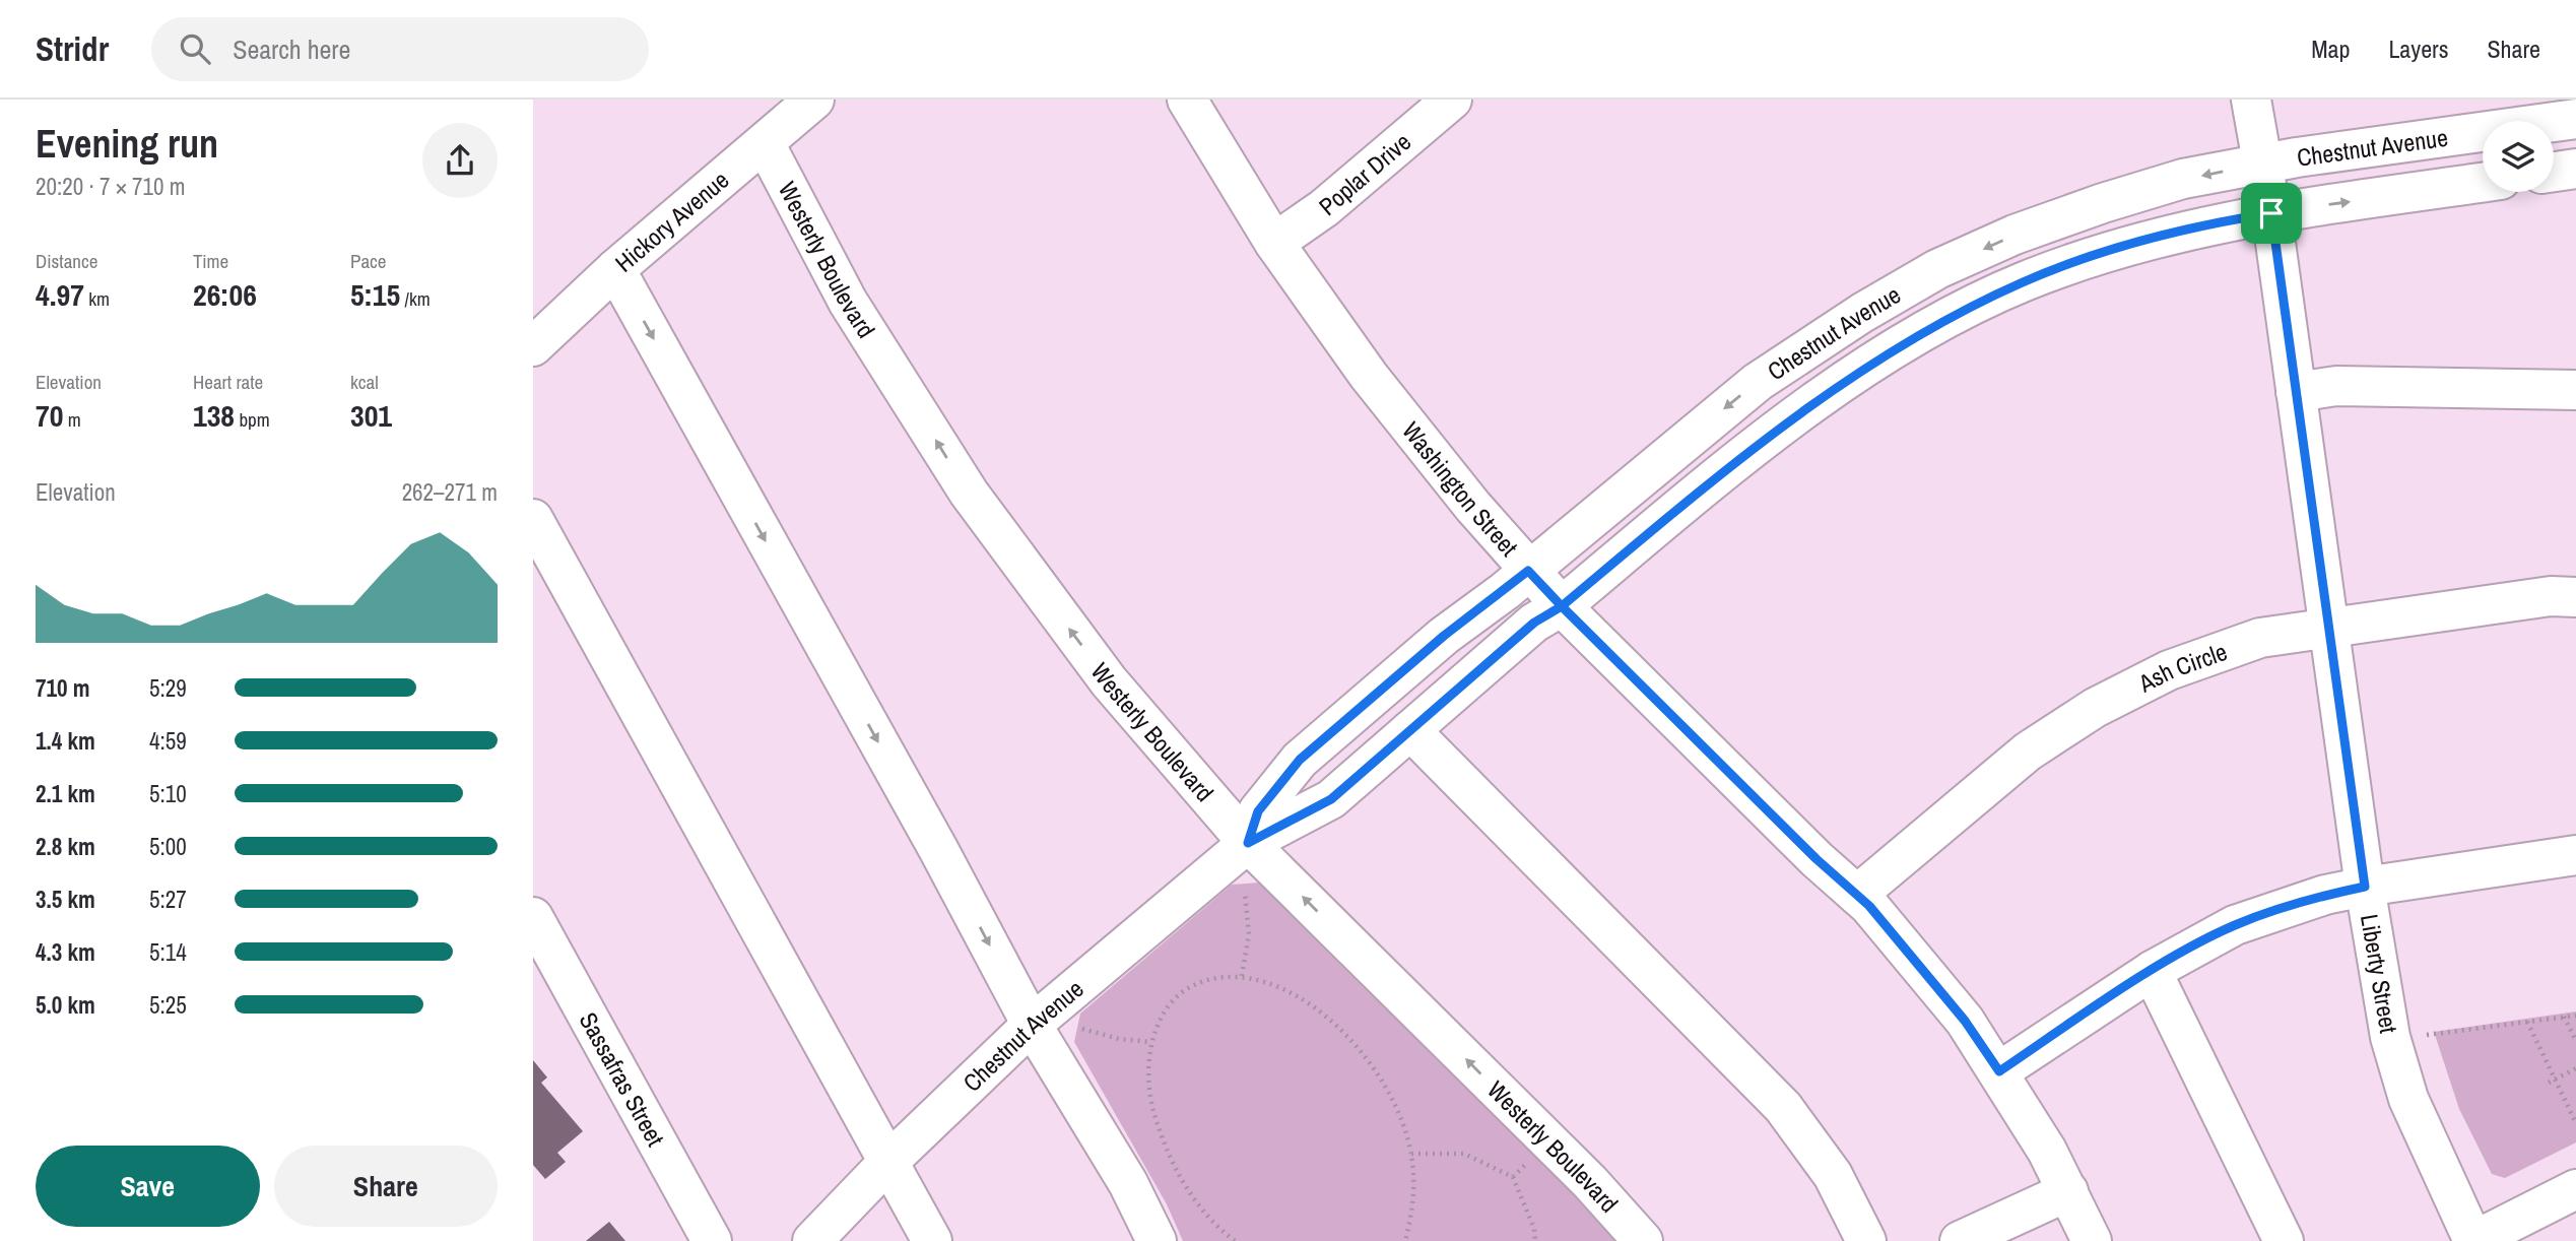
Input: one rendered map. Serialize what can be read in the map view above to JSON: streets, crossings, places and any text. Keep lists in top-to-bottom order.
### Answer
{
  "streets": {
    "street": [
      "Chestnut Avenue",
      "Poplar Drive",
      "Hickory Avenue",
      "Westerly Boulevard",
      "Washington Street",
      "Ash Circle",
      "Liberty Street",
      "Sassafras Street"
    ]
  },
  "crossings": [
    ["Chestnut Avenue", "Westerly Boulevard"],
    ["Chestnut Avenue", "Washington Street"],
    ["Chestnut Avenue", "Liberty Street"],
    ["Poplar Drive", "Washington Street"],
    ["Hickory Avenue", "Westerly Boulevard"],
    ["Washington Street", "Ash Circle"],
    ["Ash Circle", "Liberty Street"]
  ],
  "page": {
    "header": "Stridr",
    "search": "Search here",
    "nav": ["Map", "Layers", "Share"],
    "heading": ["Evening run", "20:20 · 7 × 710 m"],
    "stats": [
      ["Distance", "4.97 km"],
      ["Time", "26:06"],
      ["Pace", "5:15 /km"],
      ["Elevation", "70 m"],
      ["Heart rate", "138 bpm"],
      ["kcal", "301"]
    ],
    "chart": ["Elevation", "262–271 m"],
    "list": [
      {
        "name": "710 m",
        "note": "5:29"
      },
      {
        "name": "1.4 km",
        "note": "4:59"
      },
      {
        "name": "2.1 km",
        "note": "5:10"
      },
      {
        "name": "2.8 km",
        "note": "5:00"
      },
      {
        "name": "3.5 km",
        "note": "5:27"
      },
      {
        "name": "4.3 km",
        "note": "5:14"
      },
      {
        "name": "5.0 km",
        "note": "5:25"
      }
    ],
    "buttons": ["Save", "Share"]
  }
}
